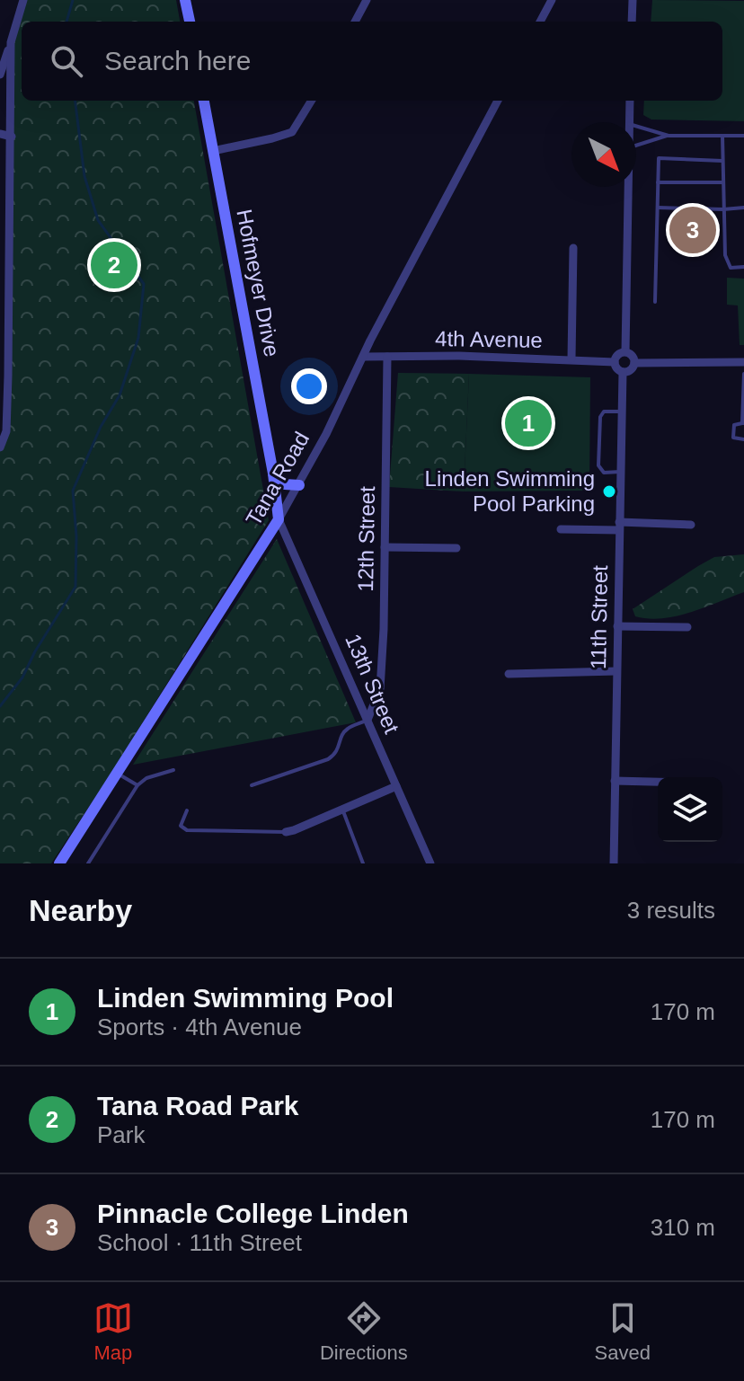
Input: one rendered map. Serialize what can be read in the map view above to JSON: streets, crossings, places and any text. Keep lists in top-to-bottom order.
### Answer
{
  "streets": {
    "main road": ["Hofmeyer Drive", "Tana Road"],
    "street": [
      "4th Avenue",
      "12th Street",
      "11th Street",
      "13th Street"
    ]
  },
  "crossings": [
    ["Hofmeyer Drive", "Tana Road"],
    ["Hofmeyer Drive", "13th Street"],
    ["4th Avenue", "Tana Road"],
    ["4th Avenue", "12th Street"],
    ["4th Avenue", "11th Street"],
    ["Tana Road", "13th Street"],
    ["12th Street", "13th Street"]
  ],
  "places": ["Linden Swimming Pool Parking"],
  "north": "bottom right",
  "page": {
    "search": "Search here",
    "pins": ["3", "2", "1"],
    "heading": ["Nearby", "3 results"],
    "list": [
      {
        "mark": "1",
        "name": "Linden Swimming Pool",
        "note": "Sports · 4th Avenue",
        "value": "170 m"
      },
      {
        "mark": "2",
        "name": "Tana Road Park",
        "note": "Park",
        "value": "170 m"
      },
      {
        "mark": "3",
        "name": "Pinnacle College Linden",
        "note": "School · 11th Street",
        "value": "310 m"
      }
    ],
    "nav": ["Map", "Directions", "Saved"]
  }
}
